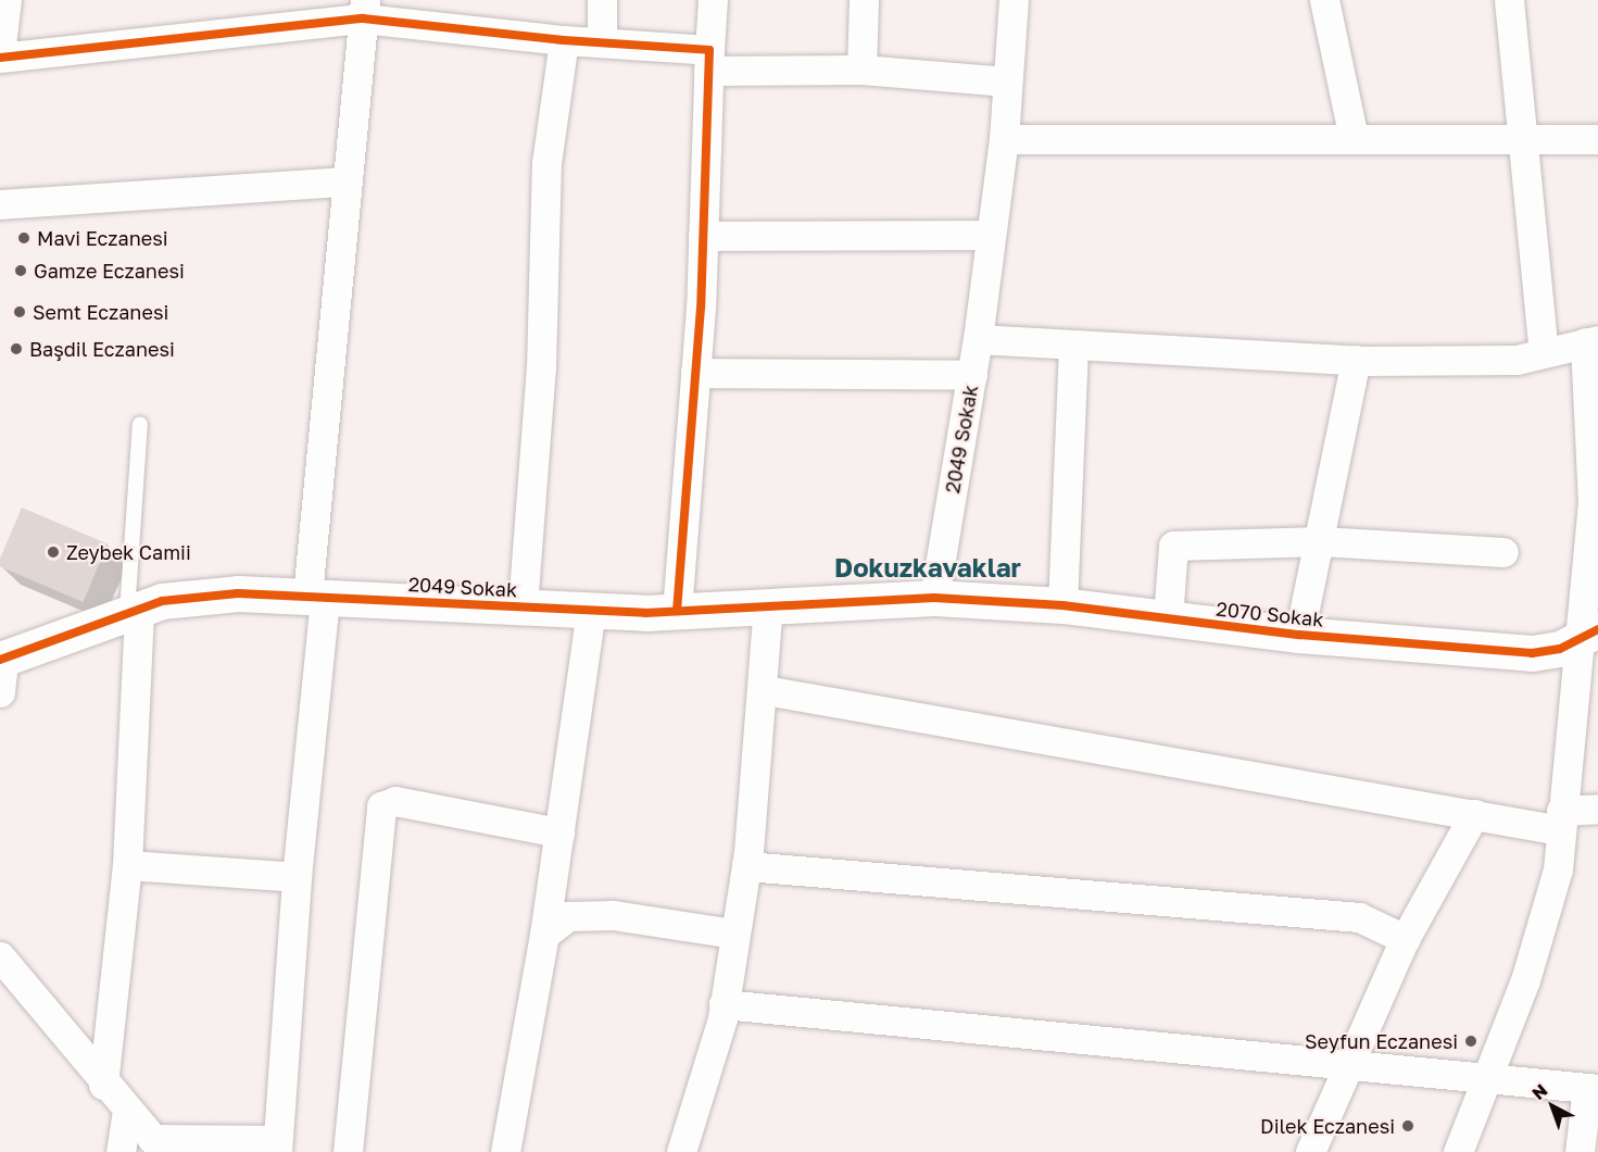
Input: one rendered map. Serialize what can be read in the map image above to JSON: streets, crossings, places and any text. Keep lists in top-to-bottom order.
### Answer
{
  "streets": {
    "street": ["2049 Sokak", "2070 Sokak"]
  },
  "crossings": [
    ["2049 Sokak", "2070 Sokak"]
  ],
  "districts": ["Dokuzkavaklar"],
  "places": [
    "Mavi Eczanesi",
    "Gamze Eczanesi",
    "Semt Eczanesi",
    "Başdil Eczanesi",
    "Zeybek Camii",
    "Seyfun Eczanesi",
    "Dilek Eczanesi"
  ],
  "north": "top left"
}
